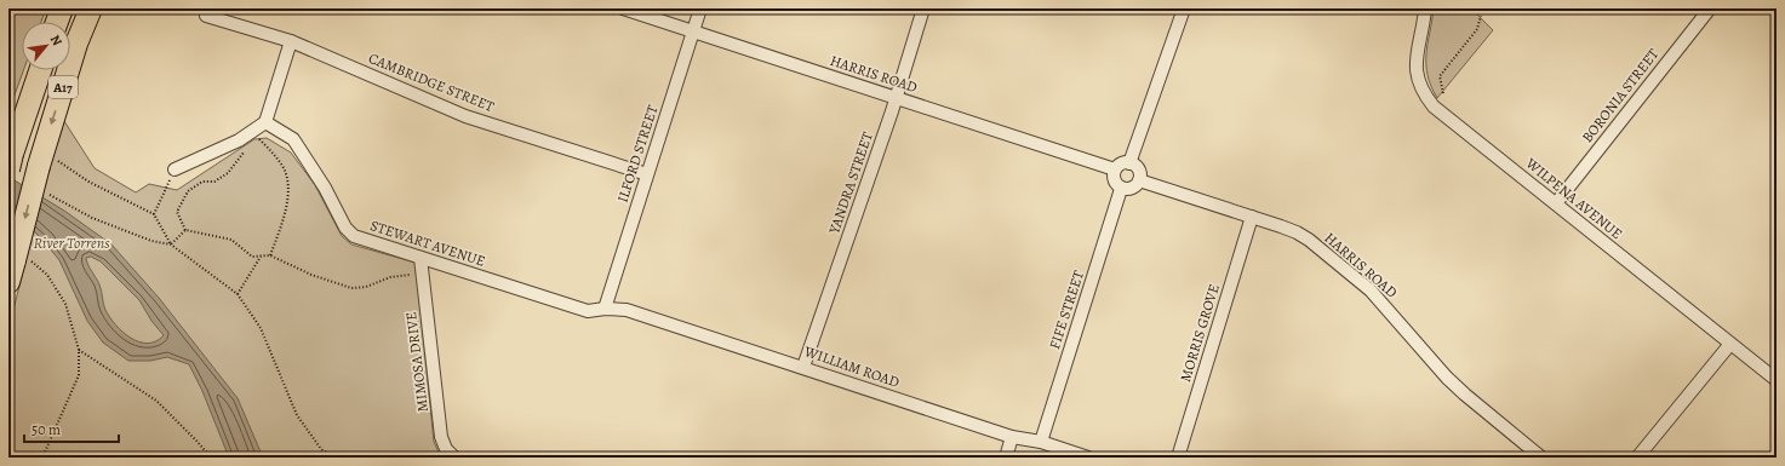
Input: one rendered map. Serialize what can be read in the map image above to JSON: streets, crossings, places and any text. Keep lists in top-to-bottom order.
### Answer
{
  "streets": {
    "highway": ["A17"],
    "street": [
      "HARRIS ROAD",
      "CAMBRIDGE STREET",
      "BORONIA STREET",
      "ILFORD STREET",
      "YANDRA STREET",
      "WILPENA AVENUE",
      "STEWART AVENUE",
      "FIFE STREET",
      "MORRIS GROVE",
      "MIMOSA DRIVE",
      "WILLIAM ROAD"
    ]
  },
  "crossings": [
    ["HARRIS ROAD", "ILFORD STREET"],
    ["HARRIS ROAD", "YANDRA STREET"],
    ["HARRIS ROAD", "FIFE STREET"],
    ["HARRIS ROAD", "MORRIS GROVE"],
    ["CAMBRIDGE STREET", "ILFORD STREET"],
    ["BORONIA STREET", "WILPENA AVENUE"],
    ["ILFORD STREET", "STEWART AVENUE"],
    ["ILFORD STREET", "WILLIAM ROAD"],
    ["YANDRA STREET", "WILLIAM ROAD"],
    ["STEWART AVENUE", "MIMOSA DRIVE"],
    ["STEWART AVENUE", "WILLIAM ROAD"],
    ["FIFE STREET", "WILLIAM ROAD"]
  ],
  "water": ["River Torrens"],
  "scale_bar": "50 m",
  "north": "top right"
}
